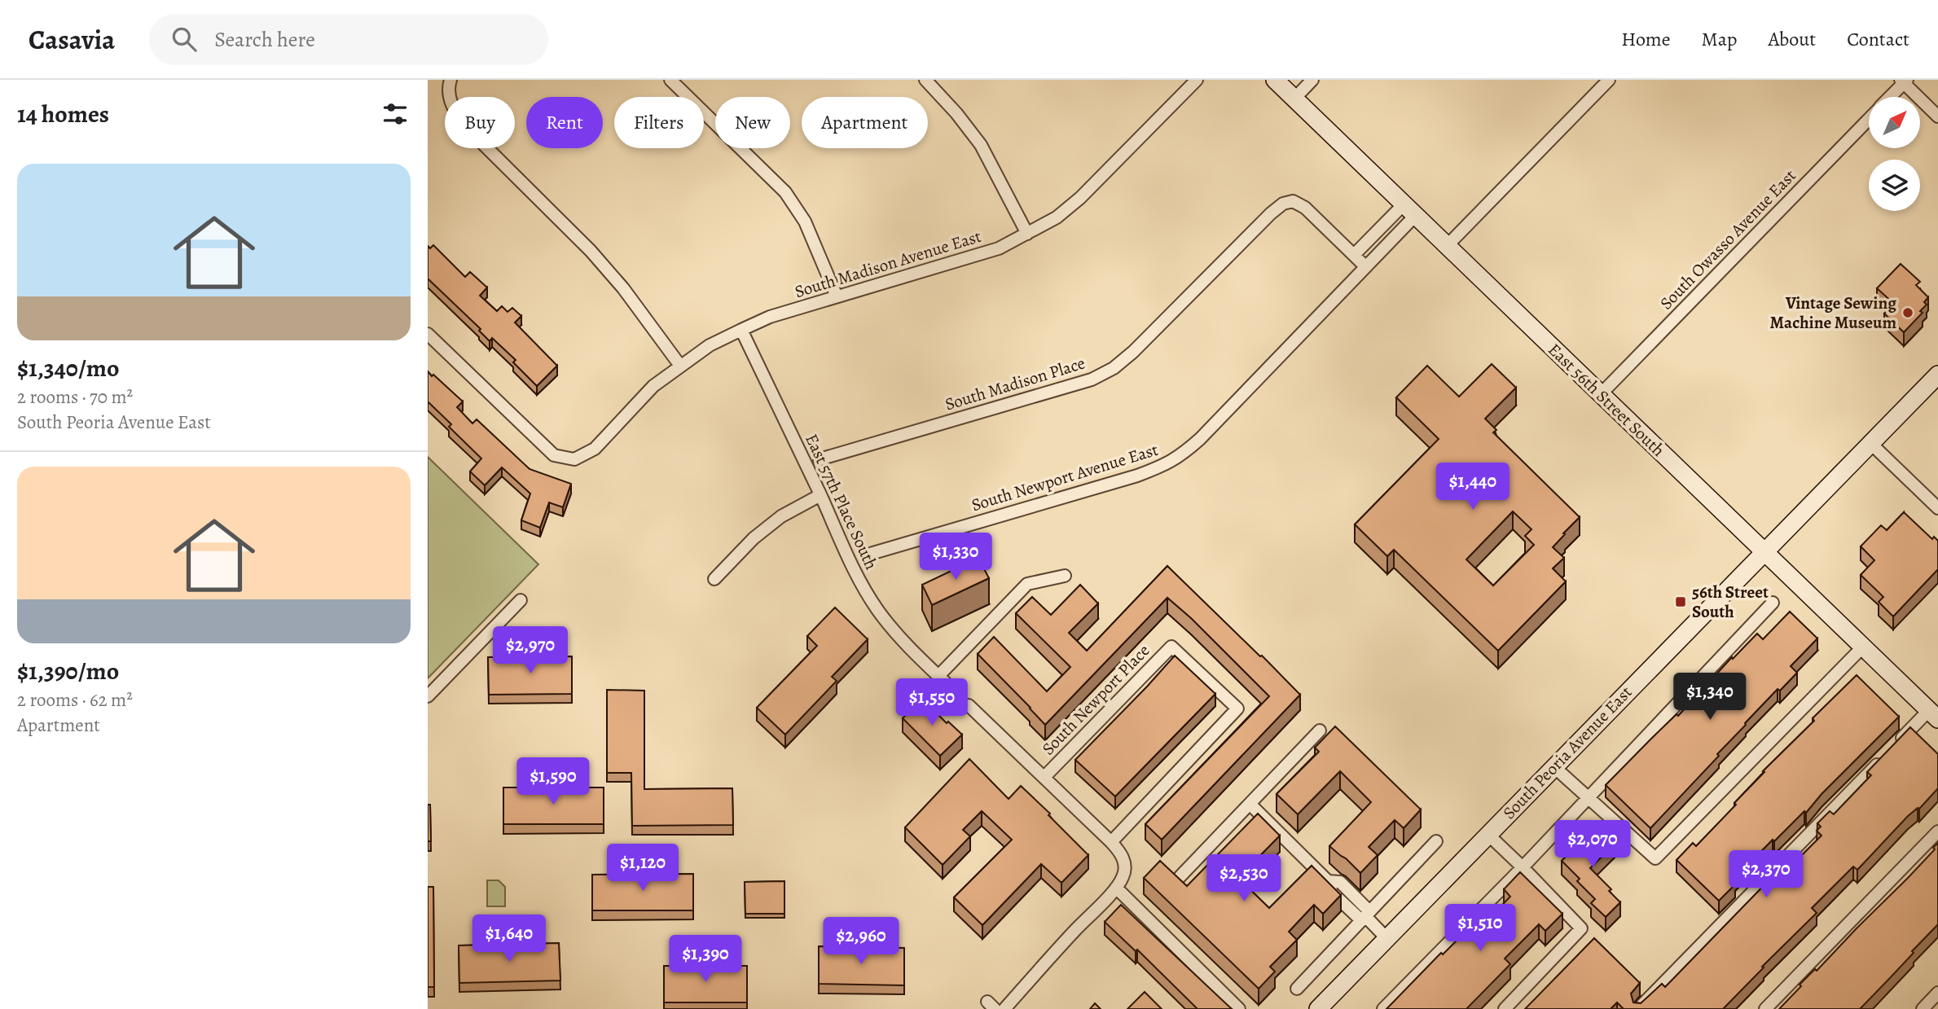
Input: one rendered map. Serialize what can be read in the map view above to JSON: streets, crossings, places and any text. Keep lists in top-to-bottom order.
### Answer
{
  "streets": {
    "street": [
      "South Owasso Avenue East",
      "South Madison Avenue East",
      "South Madison Place",
      "East 56th Street South",
      "South Newport Avenue East",
      "East 57th Place South",
      "South Newport Place",
      "South Peoria Avenue East"
    ]
  },
  "crossings": [
    ["South Owasso Avenue East", "East 56th Street South"],
    ["South Madison Avenue East", "East 57th Place South"],
    ["East 56th Street South", "South Newport Avenue East"],
    ["East 56th Street South", "South Peoria Avenue East"]
  ],
  "places": {
    "other": ["Vintage Sewing Machine Museum"],
    "transit": ["56th Street South"]
  },
  "north": "top right",
  "page": {
    "header": "Casavia",
    "search": "Search here",
    "nav": [
      "Home",
      "Map",
      "About",
      "Contact"
    ],
    "heading": "14 homes",
    "chip": [
      "Buy",
      "Rent",
      "Filters",
      "New",
      "Apartment"
    ],
    "list": [
      {
        "name": "$1,340/mo",
        "note": "2 rooms · 70 m² · South Peoria Avenue East"
      },
      {
        "name": "$1,390/mo",
        "note": "2 rooms · 62 m² · Apartment"
      }
    ],
    "price": [
      "$1,440",
      "$1,330",
      "$2,970",
      "$1,340",
      "$1,550",
      "$1,590",
      "$2,070",
      "$1,120",
      "$2,370",
      "$2,530",
      "$1,510",
      "$1,640",
      "$2,960",
      "$1,390"
    ]
  }
}
